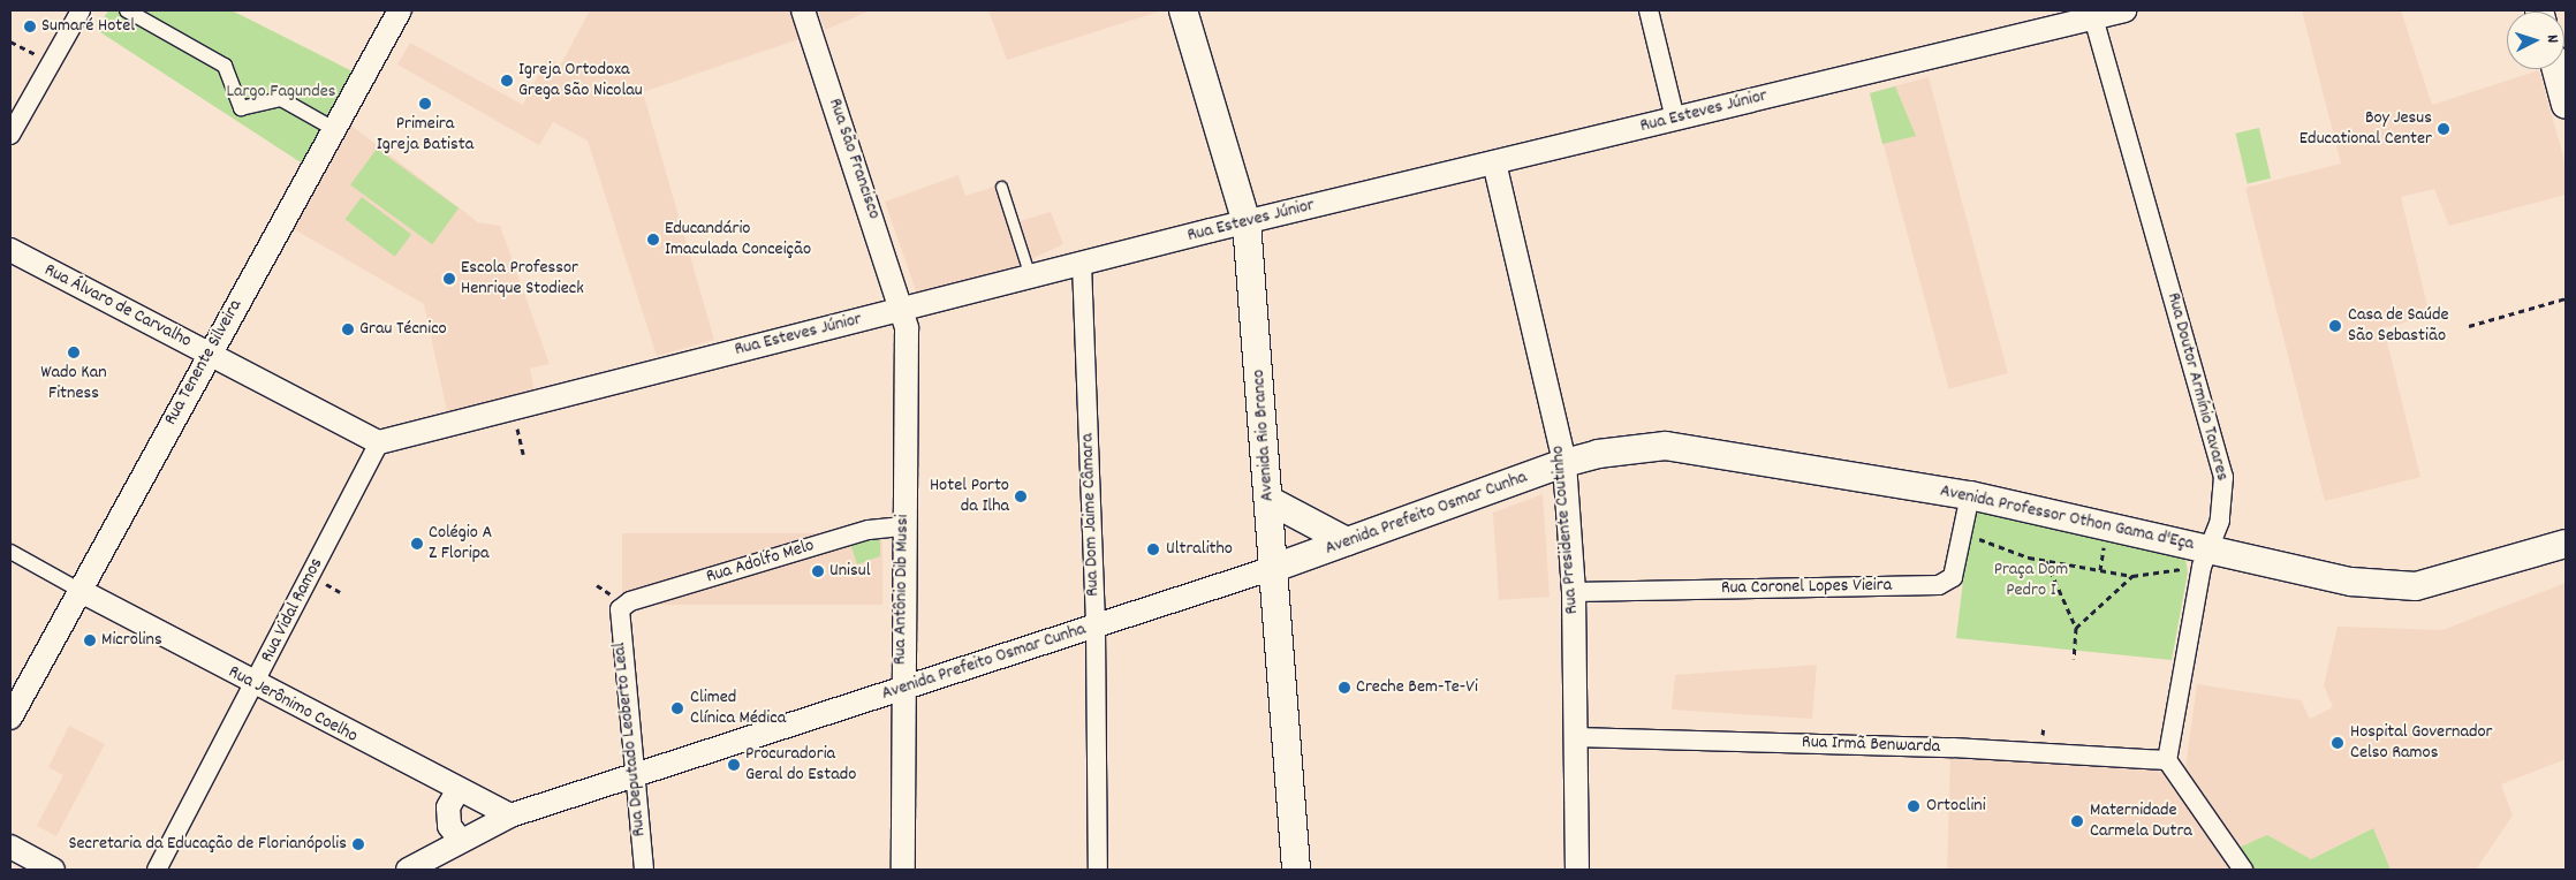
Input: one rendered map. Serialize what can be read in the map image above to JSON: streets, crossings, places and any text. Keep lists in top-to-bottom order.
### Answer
{
  "streets": {
    "main road": ["Avenida Rio Branco", "Avenida Prefeito Osmar Cunha", "Avenida Professor Othon Gama d'Eça"],
    "street": [
      "Rua Esteves Júnior",
      "Rua São Francisco",
      "Rua Álvaro de Carvalho",
      "Rua Tenente Silveira",
      "Rua Doutor Armínio Tavares",
      "Rua Dom Jaime Câmara",
      "Rua Presidente Coutinho",
      "Rua Adolfo Melo",
      "Rua Coronel Lopes Vieira",
      "Rua Antônio Dib Mussi",
      "Rua Vidal Ramos",
      "Rua Jerônimo Coelho",
      "Rua Deputado Leoberto Leal",
      "Rua Irmã Benwarda"
    ]
  },
  "crossings": [
    ["Rua Esteves Júnior", "Rua São Francisco"],
    ["Rua Esteves Júnior", "Rua Álvaro de Carvalho"],
    ["Rua Esteves Júnior", "Rua Doutor Armínio Tavares"],
    ["Rua Esteves Júnior", "Avenida Rio Branco"],
    ["Rua Esteves Júnior", "Rua Dom Jaime Câmara"],
    ["Rua Esteves Júnior", "Rua Presidente Coutinho"],
    ["Rua Esteves Júnior", "Rua Antônio Dib Mussi"],
    ["Rua Esteves Júnior", "Rua Vidal Ramos"],
    ["Rua São Francisco", "Rua Antônio Dib Mussi"],
    ["Rua Álvaro de Carvalho", "Rua Tenente Silveira"],
    ["Rua Álvaro de Carvalho", "Rua Vidal Ramos"],
    ["Rua Tenente Silveira", "Rua Jerônimo Coelho"],
    ["Rua Doutor Armínio Tavares", "Avenida Professor Othon Gama d'Eça"],
    ["Rua Doutor Armínio Tavares", "Rua Irmã Benwarda"],
    ["Avenida Rio Branco", "Avenida Prefeito Osmar Cunha"],
    ["Avenida Prefeito Osmar Cunha", "Rua Dom Jaime Câmara"],
    ["Avenida Prefeito Osmar Cunha", "Avenida Professor Othon Gama d'Eça"],
    ["Avenida Prefeito Osmar Cunha", "Rua Presidente Coutinho"],
    ["Avenida Prefeito Osmar Cunha", "Rua Antônio Dib Mussi"],
    ["Avenida Prefeito Osmar Cunha", "Rua Jerônimo Coelho"],
    ["Avenida Prefeito Osmar Cunha", "Rua Deputado Leoberto Leal"],
    ["Avenida Professor Othon Gama d'Eça", "Rua Presidente Coutinho"],
    ["Avenida Professor Othon Gama d'Eça", "Rua Coronel Lopes Vieira"],
    ["Rua Presidente Coutinho", "Rua Coronel Lopes Vieira"],
    ["Rua Presidente Coutinho", "Rua Irmã Benwarda"],
    ["Rua Adolfo Melo", "Rua Antônio Dib Mussi"],
    ["Rua Adolfo Melo", "Rua Deputado Leoberto Leal"],
    ["Rua Vidal Ramos", "Rua Jerônimo Coelho"]
  ],
  "parks": ["Largo Fagundes", "Praça Dom Pedro I"],
  "places": [
    "Sumaré Hotel",
    "Igreja Ortodoxa Grega São Nicolau",
    "Primeira Igreja Batista",
    "Boy Jesus Educational Center",
    "Educandário Imaculada Conceição",
    "Escola Professor Henrique Stodieck",
    "Casa de Saúde São Sebastião",
    "Grau Técnico",
    "Wado Kan Fitness",
    "Hotel Porto da Ilha",
    "Colégio A Z Floripa",
    "Ultralitho",
    "Unisul",
    "Microlins",
    "Creche Bem-Te-Vi",
    "Climed Clínica Médica",
    "Hospital Governador Celso Ramos",
    "Procuradoria Geral do Estado",
    "Ortoclini",
    "Maternidade Carmela Dutra",
    "Secretaria da Educação de Florianópolis"
  ],
  "north": "right"
}
